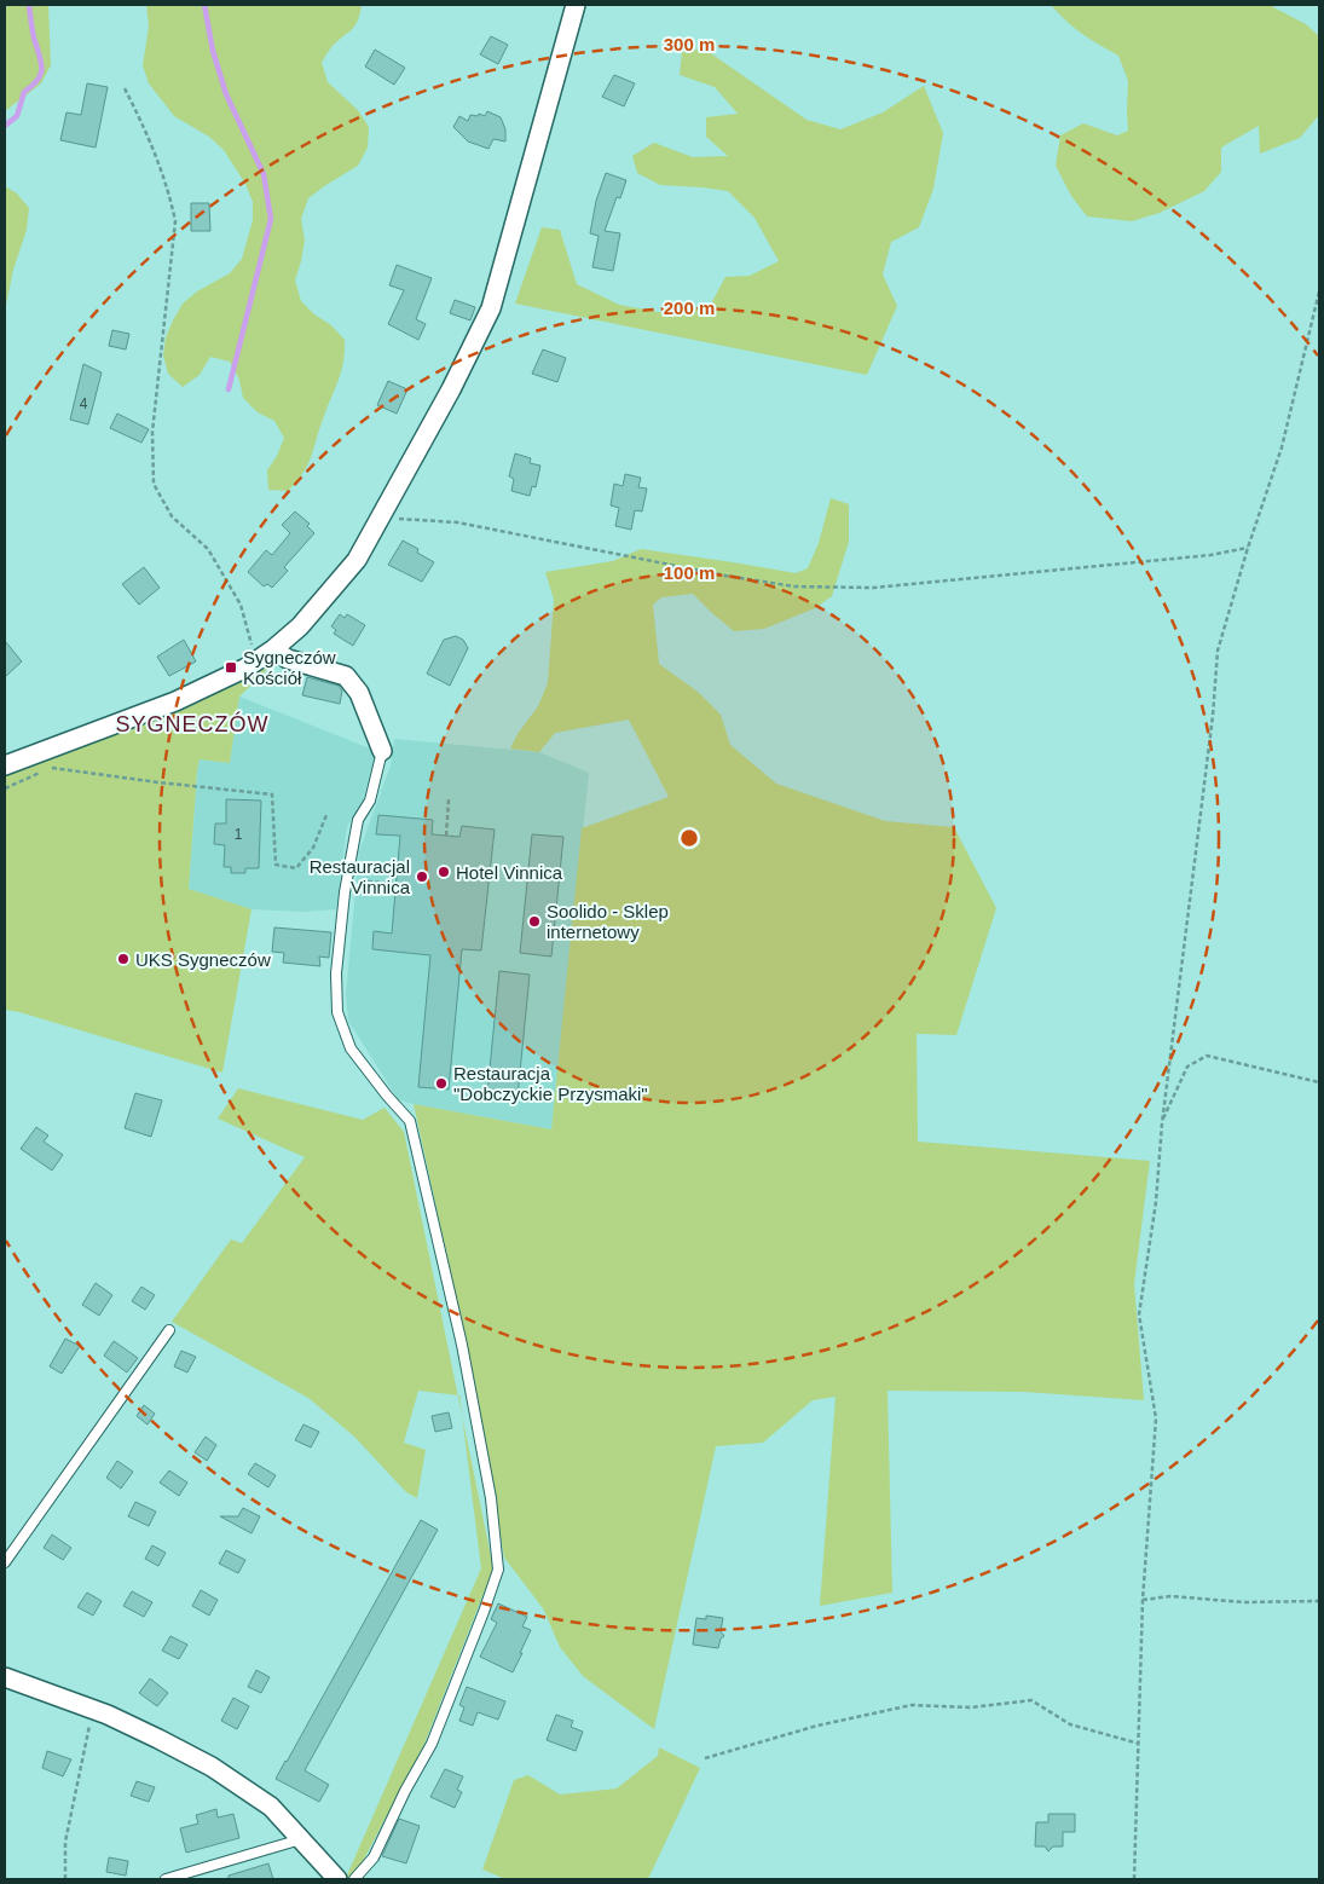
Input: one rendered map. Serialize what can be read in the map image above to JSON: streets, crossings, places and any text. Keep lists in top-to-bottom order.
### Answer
{
  "districts": ["SYGNECZÓW"],
  "places": {
    "transit": ["Sygneczów Kościół"],
    "other": [
      "Hotel Vinnica",
      "Restauracjal Vinnica",
      "Soolido - Sklep internetowy",
      "UKS Sygneczów",
      "Restauracja \"Dobczyckie Przysmaki\""
    ]
  },
  "house_numbers": ["4", "1"],
  "rings": ["300 m", "200 m", "100 m"]
}
